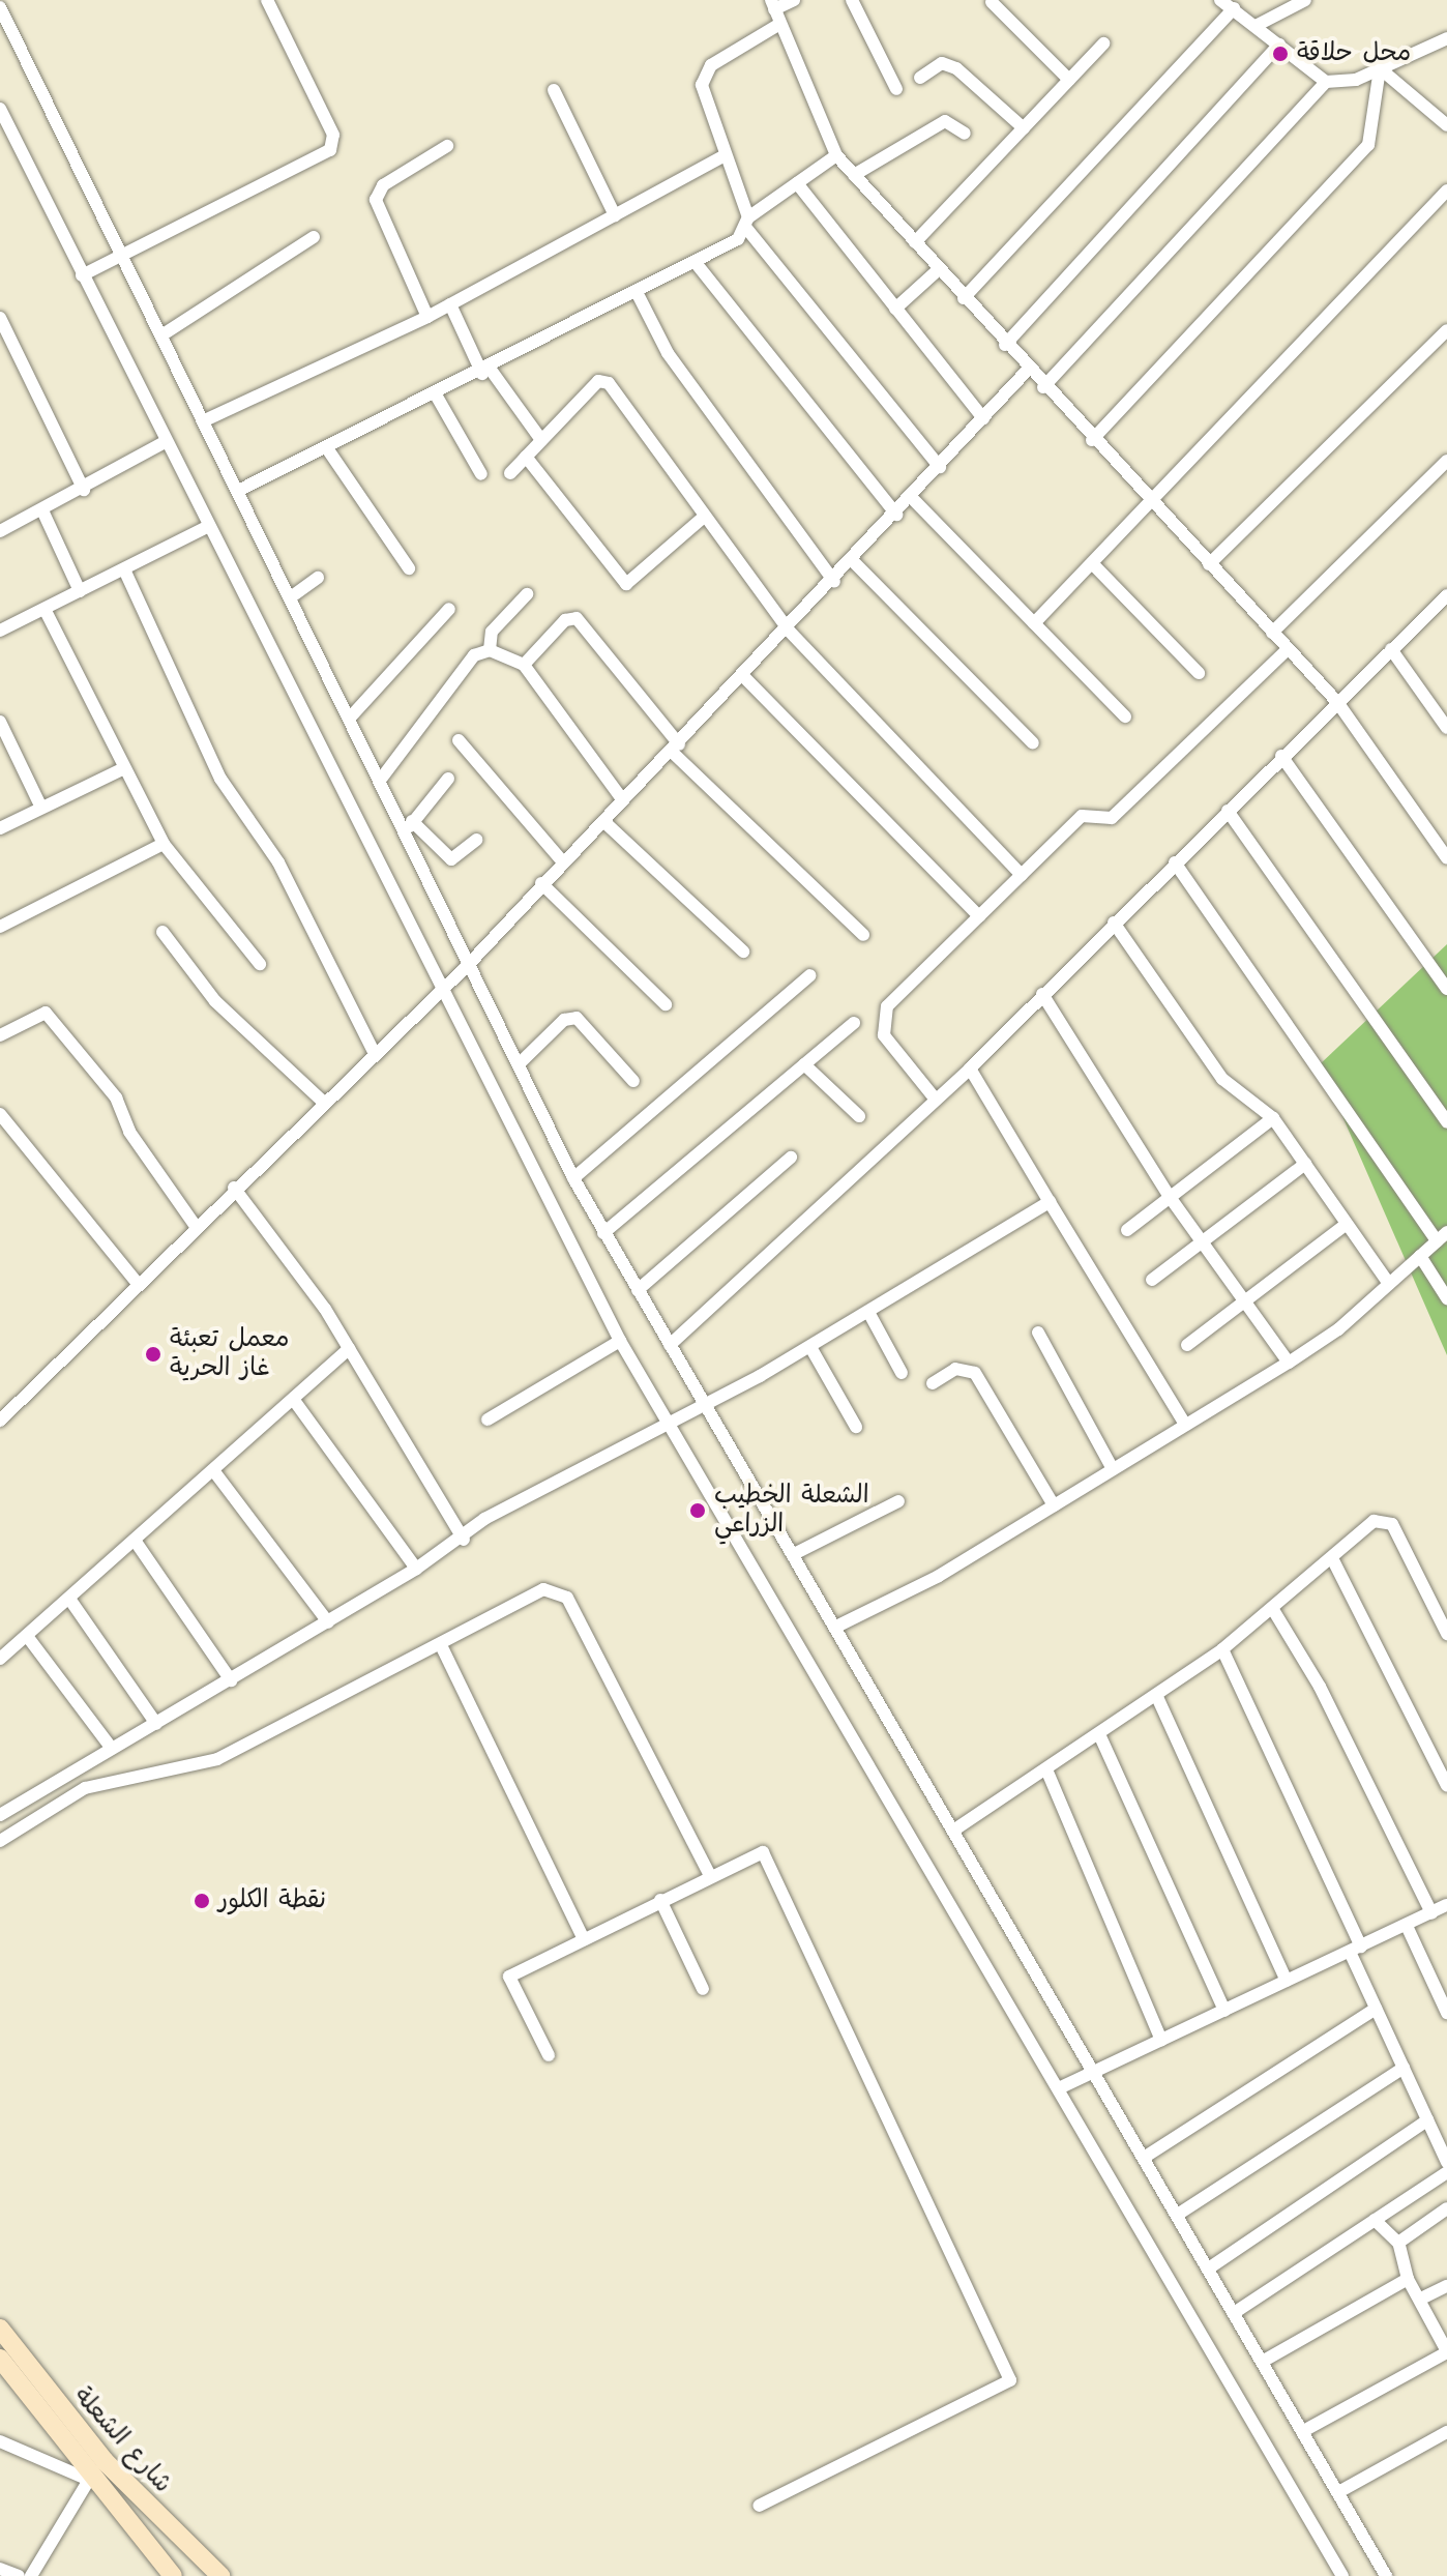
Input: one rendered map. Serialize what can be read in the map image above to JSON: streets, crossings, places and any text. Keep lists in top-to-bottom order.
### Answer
{
  "streets": {
    "main road": ["شارع الشعلة"]
  },
  "places": [
    "محل حلاقة",
    "معمل تعبئة غاز الحرية",
    "الشعلة الخطيب الزراعي",
    "نقطة الكلور"
  ]
}
